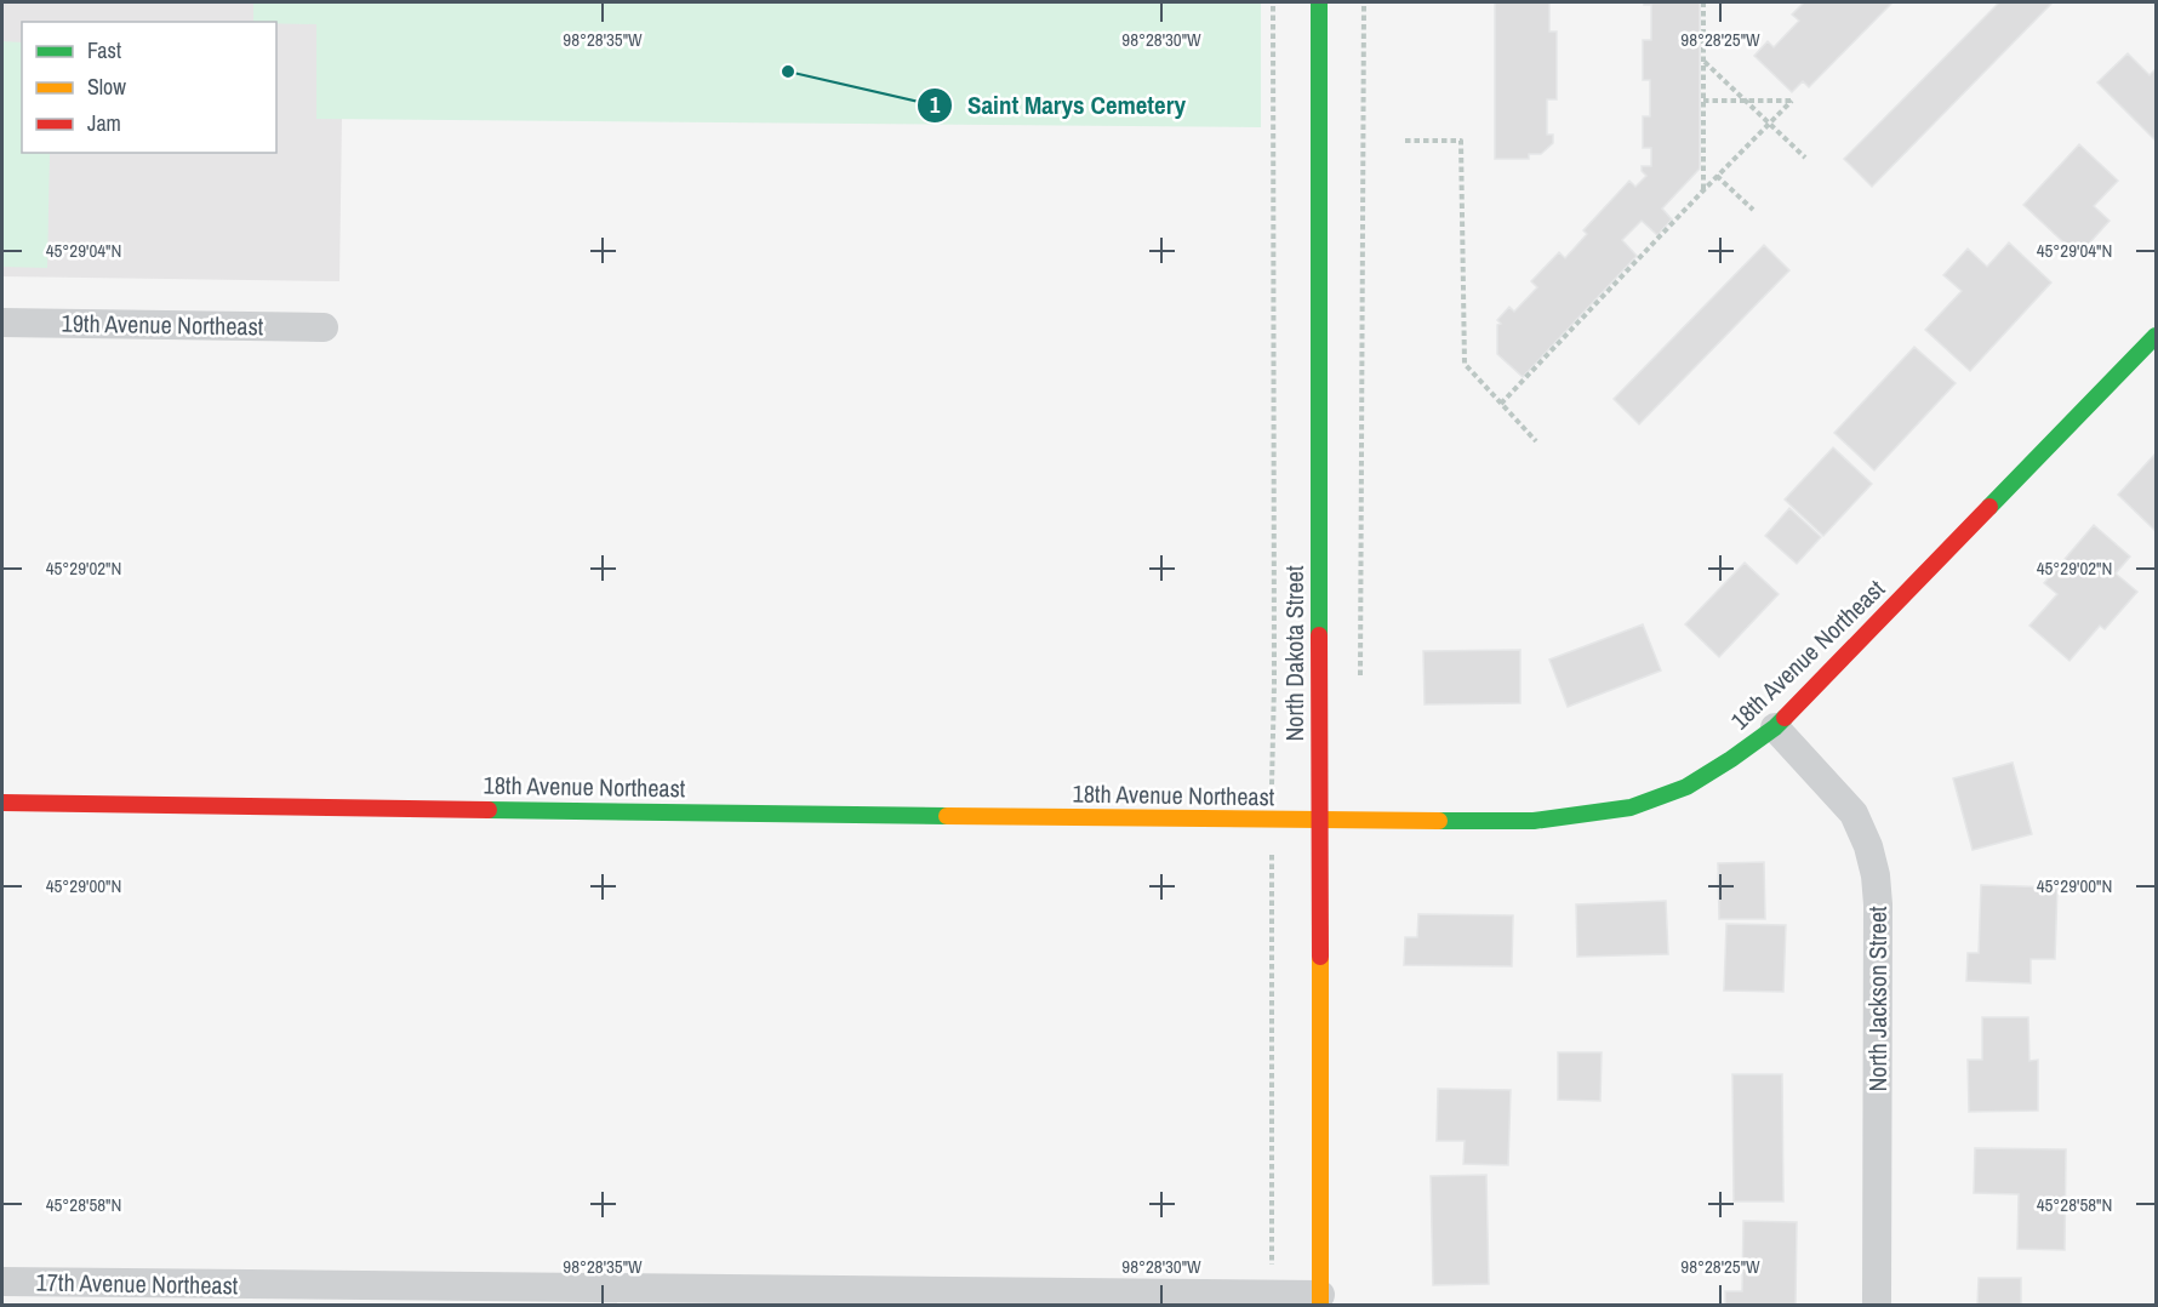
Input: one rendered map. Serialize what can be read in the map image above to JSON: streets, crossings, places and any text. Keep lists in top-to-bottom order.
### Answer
{
  "streets": {
    "street": [
      "19th Avenue Northeast",
      "North Dakota Street",
      "18th Avenue Northeast",
      "North Jackson Street",
      "17th Avenue Northeast"
    ]
  },
  "crossings": [
    ["North Dakota Street", "18th Avenue Northeast"],
    ["North Dakota Street", "17th Avenue Northeast"],
    ["18th Avenue Northeast", "North Jackson Street"]
  ],
  "places": ["Saint Marys Cemetery"],
  "legend": ["Fast", "Slow", "Jam"],
  "coordinates": [
    "98°28'35\"W",
    "98°28'30\"W",
    "98°28'25\"W",
    "45°29'04\"N",
    "45°29'02\"N",
    "45°29'00\"N",
    "45°28'58\"N"
  ]
}
